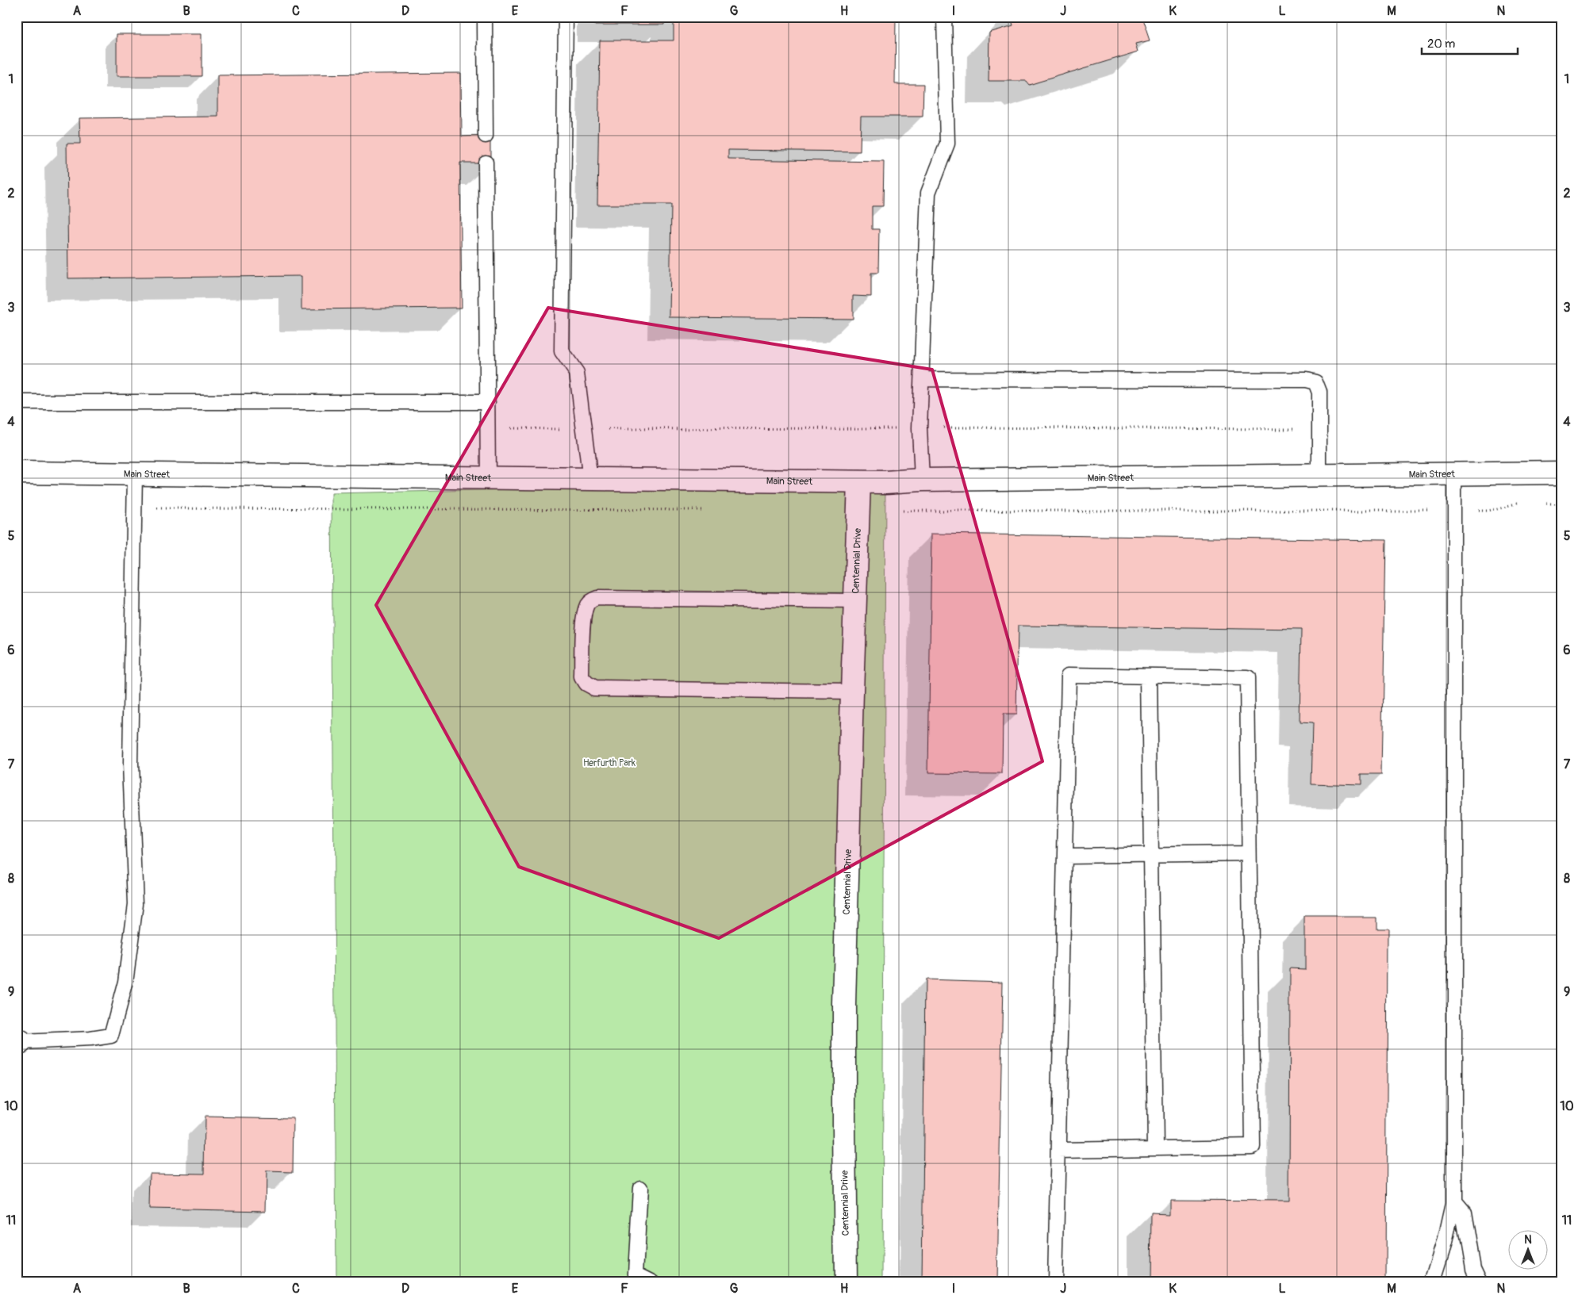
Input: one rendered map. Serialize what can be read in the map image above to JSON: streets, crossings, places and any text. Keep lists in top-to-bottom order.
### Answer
{
  "streets": {
    "street": ["Main Street", "Centennial Drive"]
  },
  "crossings": [
    ["Main Street", "Centennial Drive"]
  ],
  "parks": ["Herfurth Park"],
  "scale_bar": "20 m",
  "north": "top",
  "grid": {
    "columns": [
      "A",
      "B",
      "C",
      "D",
      "E",
      "F",
      "G",
      "H",
      "I",
      "J",
      "K",
      "L",
      "M",
      "N"
    ],
    "rows": [
      "1",
      "2",
      "3",
      "4",
      "5",
      "6",
      "7",
      "8",
      "9",
      "10",
      "11"
    ]
  }
}
